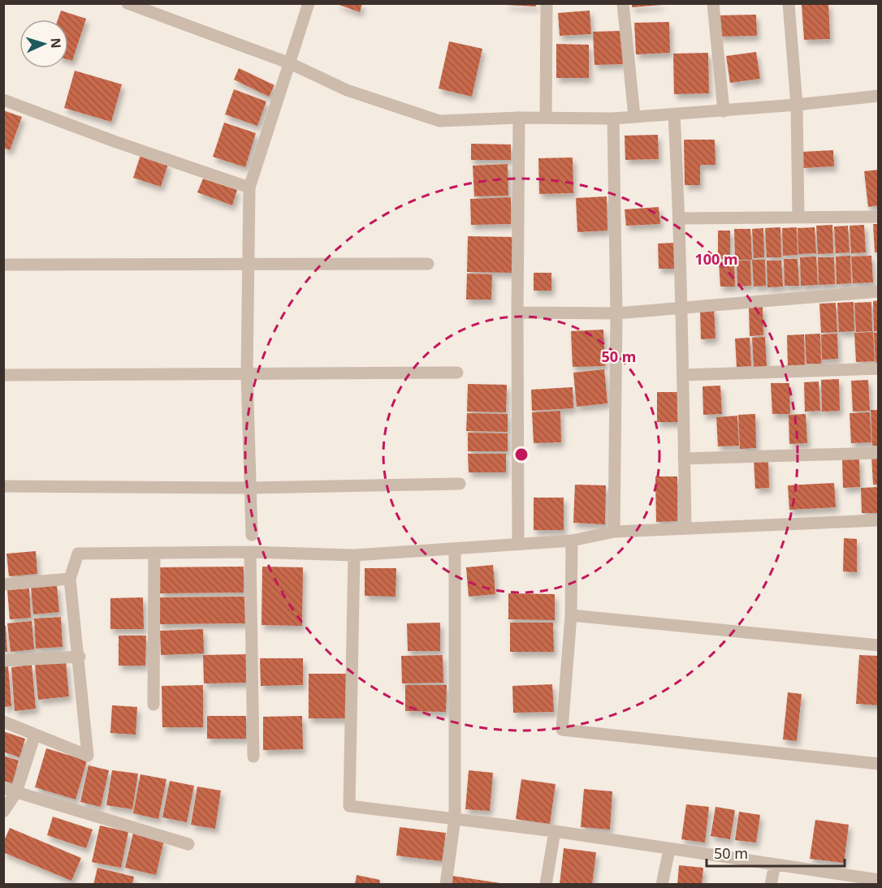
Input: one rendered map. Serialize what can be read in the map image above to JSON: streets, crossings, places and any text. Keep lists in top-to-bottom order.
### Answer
{
  "scale_bar": "50 m",
  "north": "right",
  "rings": ["100 m", "50 m"]
}
